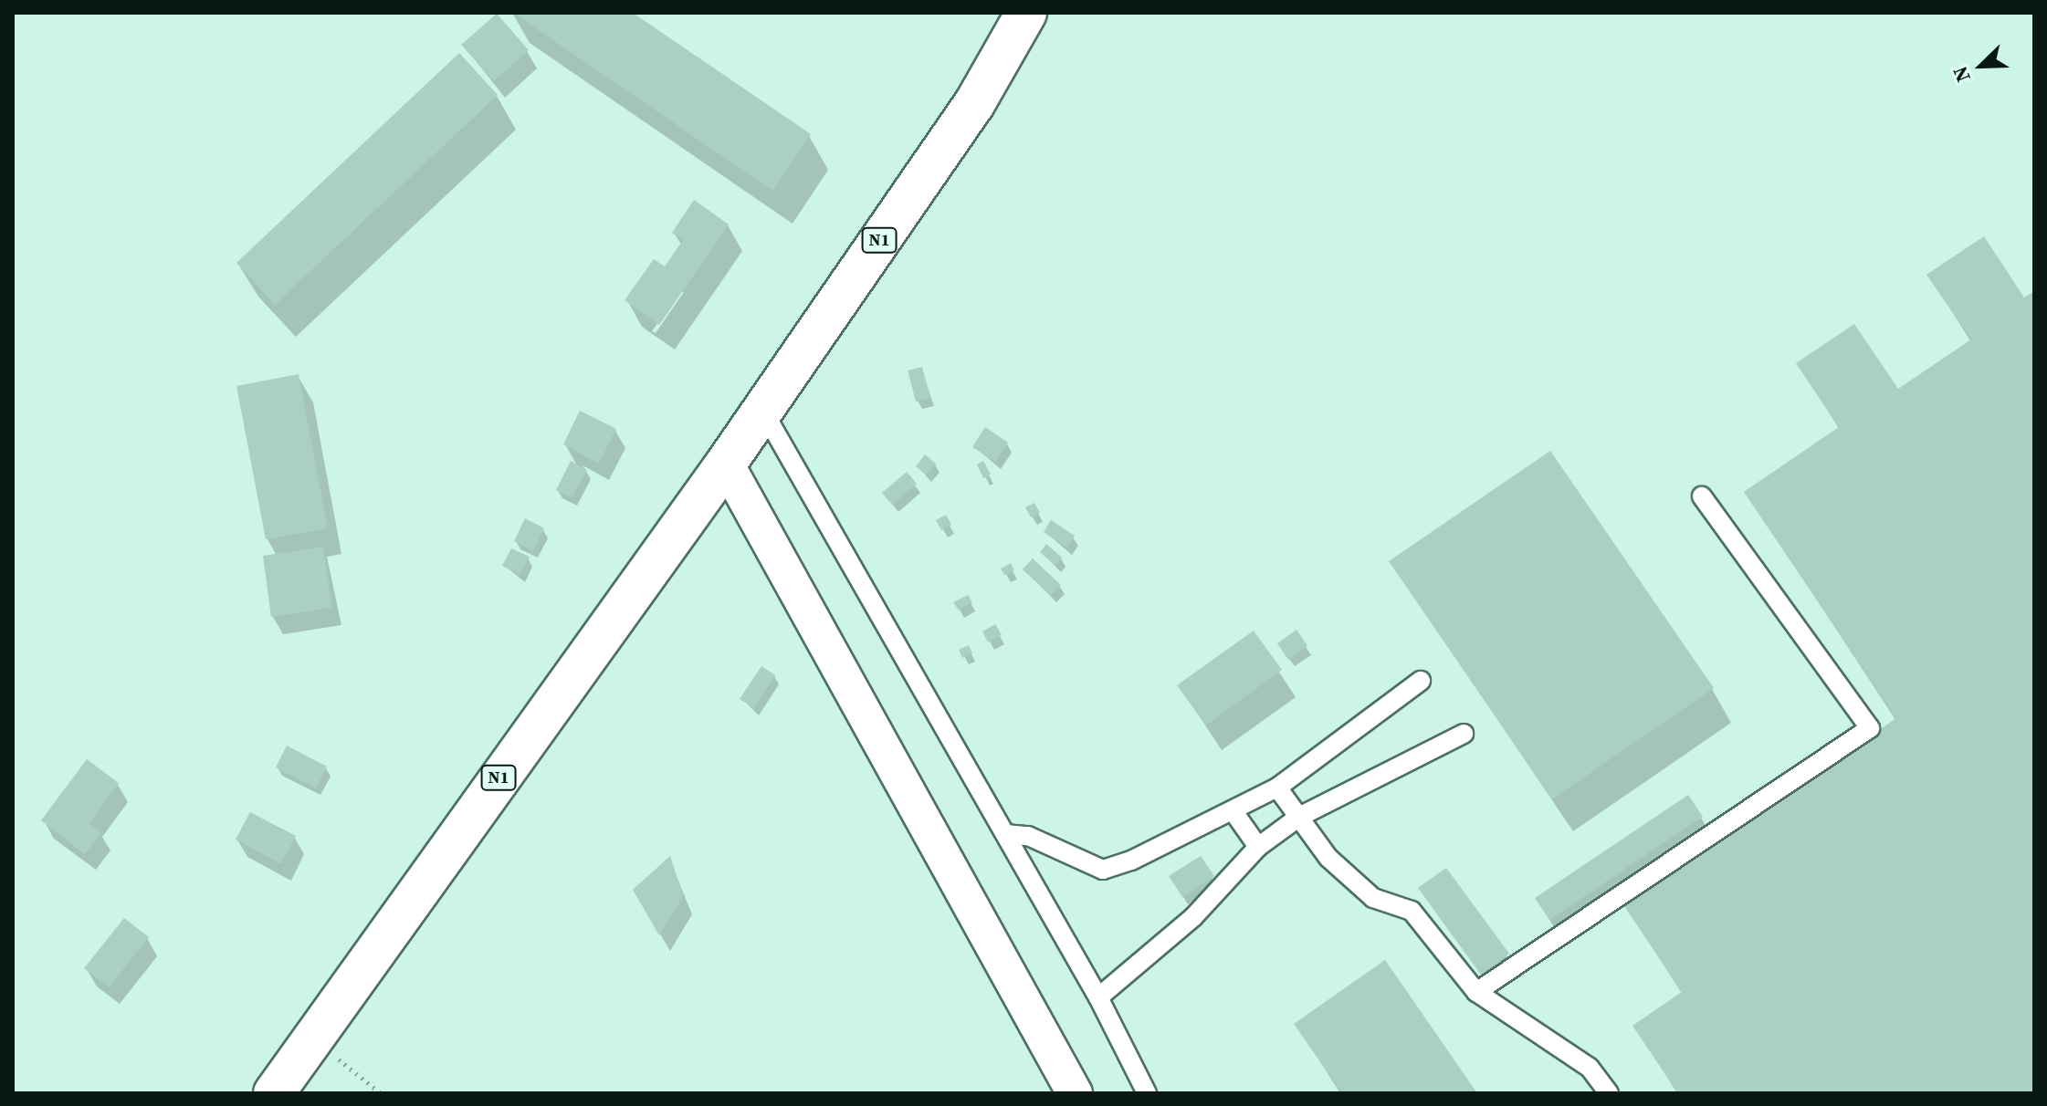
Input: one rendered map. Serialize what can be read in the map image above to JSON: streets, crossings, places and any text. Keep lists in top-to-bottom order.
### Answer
{
  "streets": {
    "highway": ["N1"]
  },
  "north": "bottom left"
}
